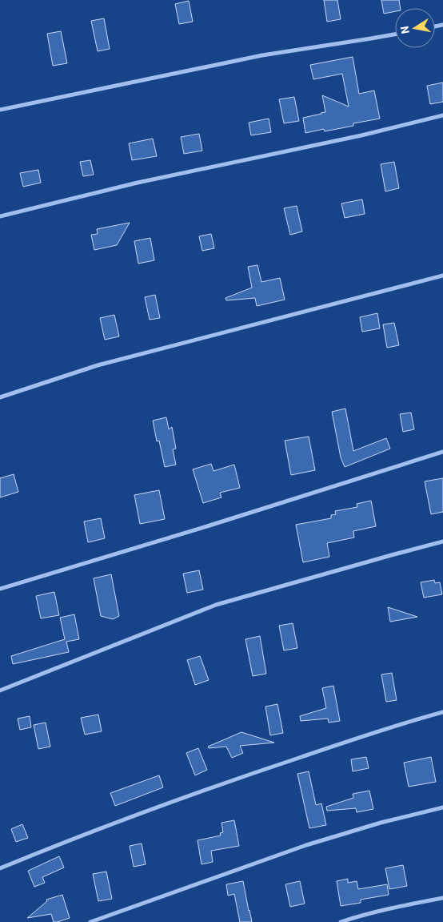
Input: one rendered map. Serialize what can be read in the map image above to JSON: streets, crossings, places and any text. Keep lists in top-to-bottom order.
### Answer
{
  "north": "left"
}
